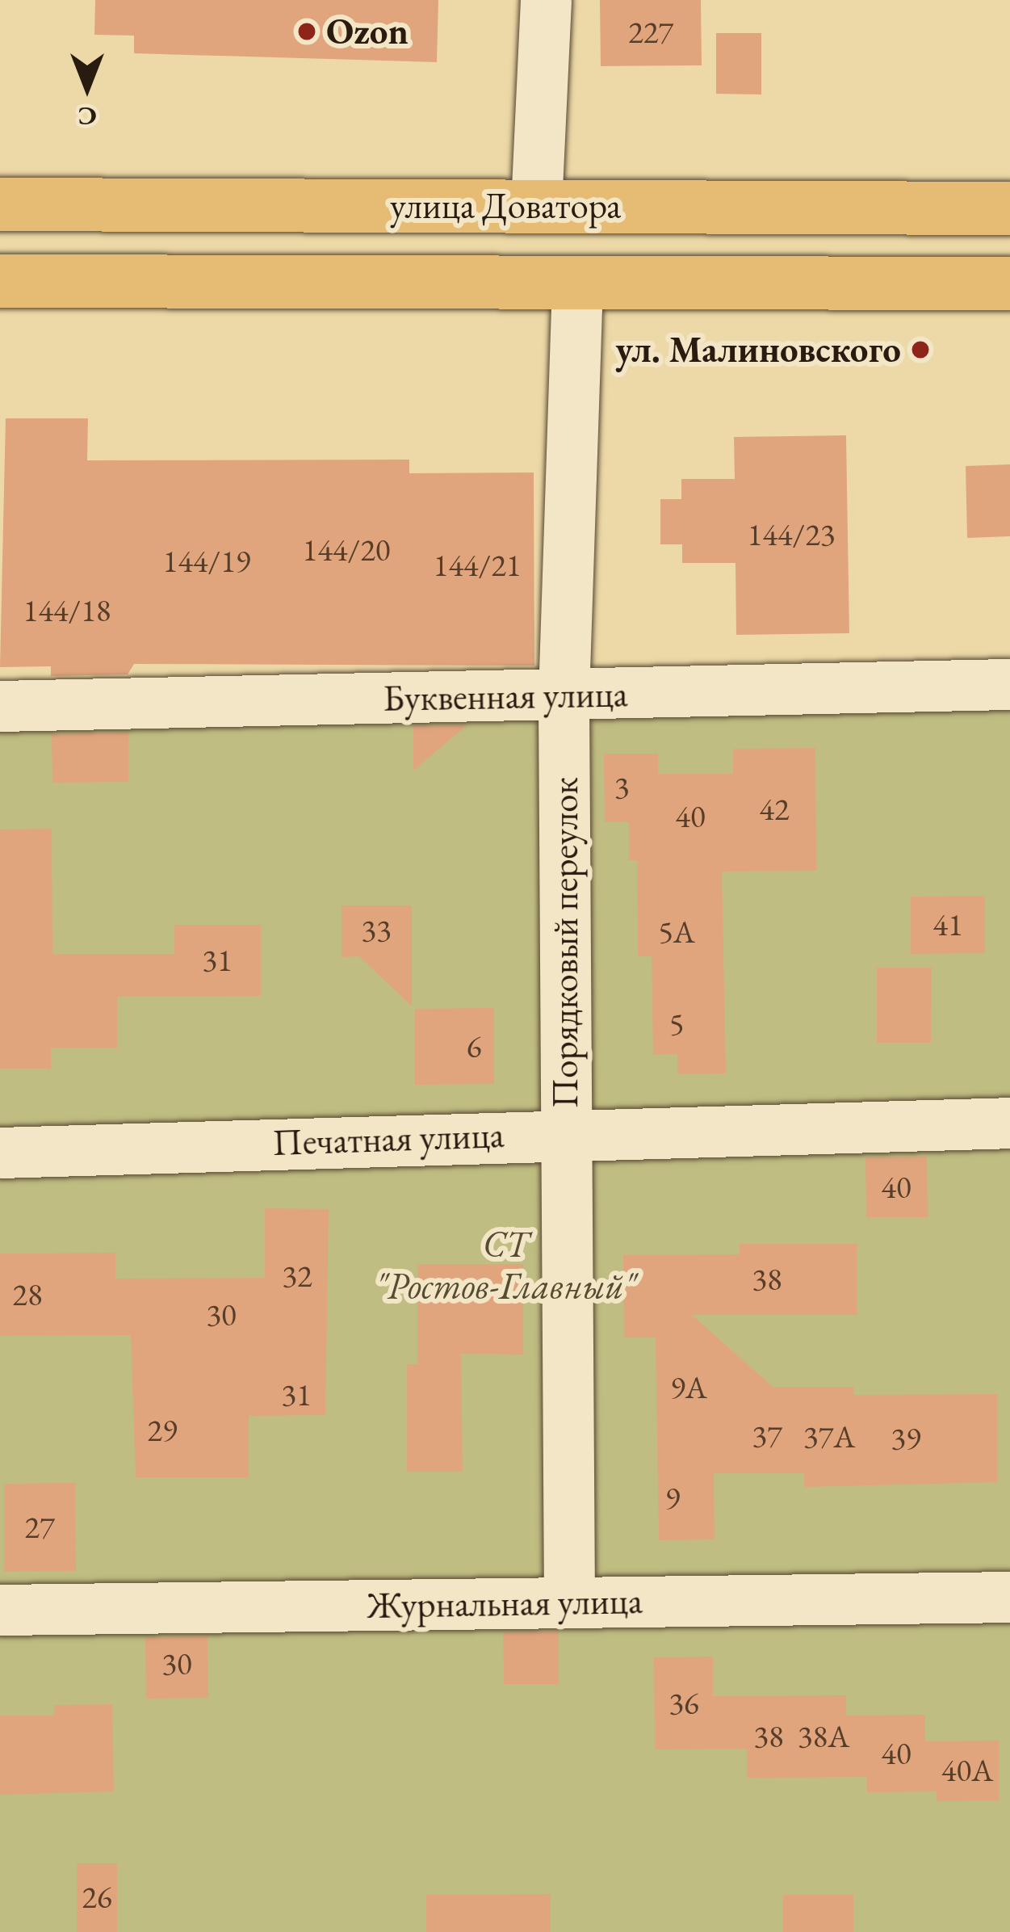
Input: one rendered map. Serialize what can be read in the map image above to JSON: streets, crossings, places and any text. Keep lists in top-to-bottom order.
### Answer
{
  "streets": {
    "main road": ["улица Доватора"],
    "street": [
      "Буквенная улица",
      "Порядковый переулок",
      "Печатная улица",
      "Журнальная улица"
    ]
  },
  "crossings": [
    ["Буквенная улица", "Порядковый переулок"],
    ["Порядковый переулок", "Печатная улица"],
    ["Порядковый переулок", "Журнальная улица"]
  ],
  "parks": ["СТ \"Ростов-Главный\""],
  "places": ["Ozon", "ул. Малиновского"],
  "house_numbers": [
    "227",
    "144/23",
    "144/20",
    "144/19",
    "144/21",
    "144/18",
    "3",
    "42",
    "40",
    "41",
    "33",
    "5А",
    "31",
    "5",
    "6",
    "40",
    "32",
    "38",
    "28",
    "30",
    "9А",
    "31",
    "29",
    "37",
    "37А",
    "39",
    "9",
    "27",
    "30",
    "36",
    "38",
    "38А",
    "40",
    "40А",
    "26"
  ],
  "north": "bottom"
}
